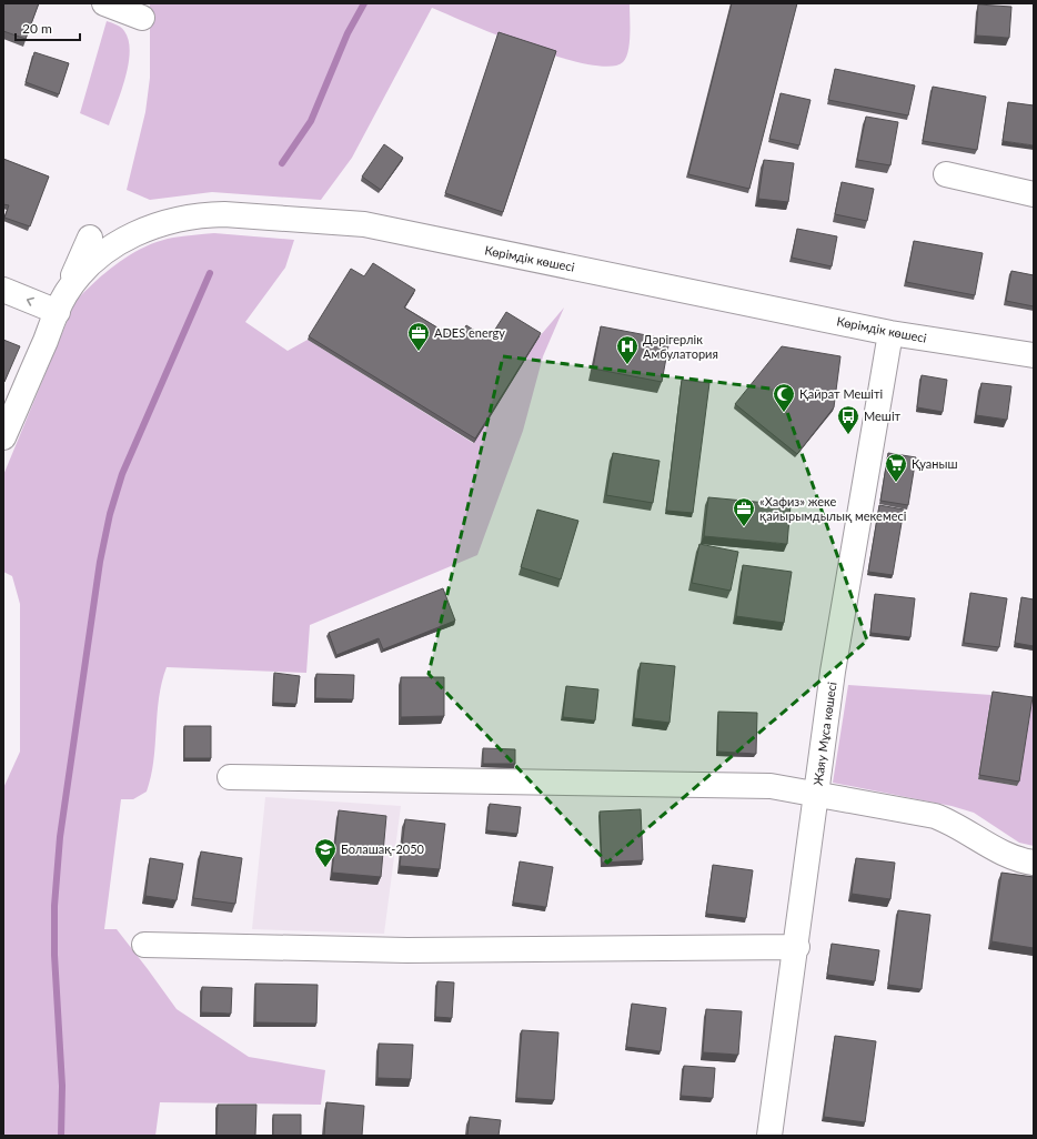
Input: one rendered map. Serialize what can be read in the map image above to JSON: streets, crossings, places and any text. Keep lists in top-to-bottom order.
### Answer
{
  "streets": {
    "street": ["Көрімдік көшесі", "Жаяу Мұса көшесі"]
  },
  "crossings": [
    ["Көрімдік көшесі", "Жаяу Мұса көшесі"]
  ],
  "places": {
    "office": ["ADES energy", "«Хафиз» жеке қайырымдылық мекемесі"],
    "hospital": ["Дәрігерлік Амбулатория"],
    "mosque": ["Қайрат Мешіті"],
    "bus stop": ["Мешіт"],
    "supermarket": ["Қуаныш"],
    "school or university": ["Болашақ-2050"]
  },
  "scale_bar": "20 m"
}
